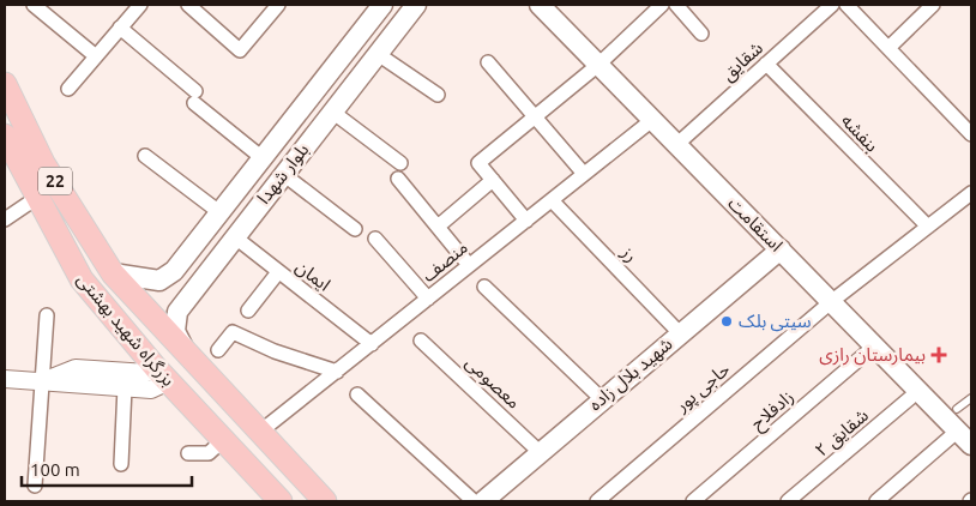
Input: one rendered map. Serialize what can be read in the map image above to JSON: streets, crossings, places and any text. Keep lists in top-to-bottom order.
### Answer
{
  "streets": {
    "highway": ["22", "بزرگراه شهید بهشتی"],
    "main road": ["بلوار شهدا", "استقامت", "شهید بلال زاده"],
    "street": [
      "شقایق",
      "بنفشه",
      "رز",
      "منصف",
      "ایمان",
      "معصومی",
      "حاجی پور",
      "زادفلاح",
      "شقایق ۲"
    ]
  },
  "crossings": [
    ["شقایق", "بنفشه"],
    ["شقایق", "استقامت"],
    ["بلوار شهدا", "22"],
    ["بلوار شهدا", "ایمان"],
    ["بلوار شهدا", "بزرگراه شهید بهشتی"],
    ["22", "بزرگراه شهید بهشتی"],
    ["استقامت", "منصف"],
    ["استقامت", "شهید بلال زاده"],
    ["استقامت", "حاجی پور"],
    ["استقامت", "زادفلاح"],
    ["استقامت", "شقایق ۲"],
    ["رز", "منصف"],
    ["رز", "شهید بلال زاده"],
    ["منصف", "ایمان"],
    ["منصف", "بزرگراه شهید بهشتی"],
    ["شهید بلال زاده", "معصومی"]
  ],
  "places": {
    "other": ["سیتی بلک"],
    "health": ["بیمارستان رازی"]
  },
  "scale_bar": "100 m"
}
